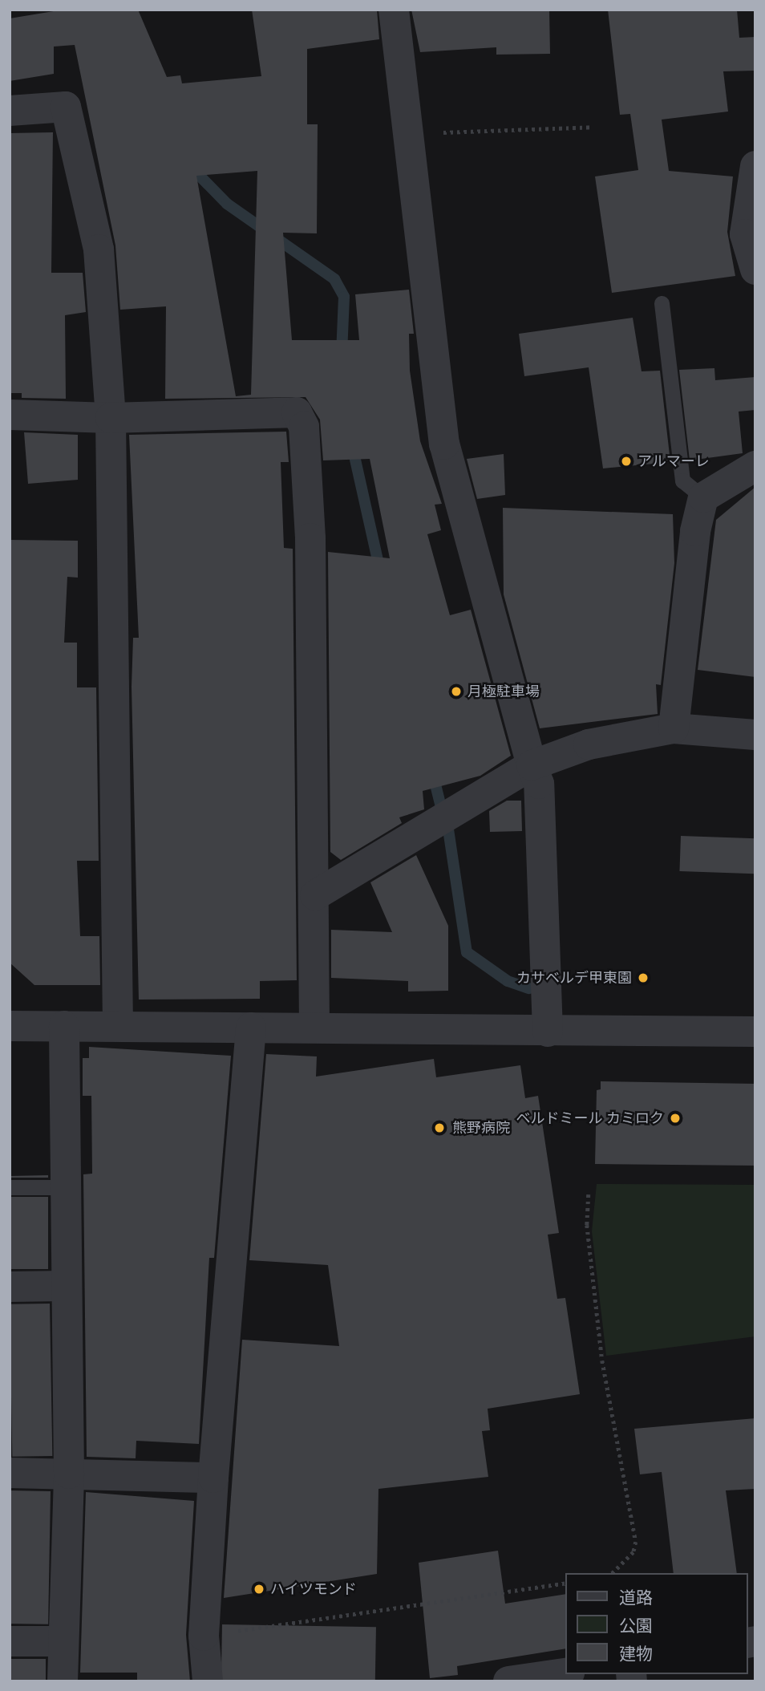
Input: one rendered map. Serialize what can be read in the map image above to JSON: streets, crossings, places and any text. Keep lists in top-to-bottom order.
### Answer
{
  "places": [
    "アルマーレ",
    "月極駐車場",
    "カサベルデ甲東園",
    "ベルドミール カミロク",
    "熊野病院",
    "ハイツモンド"
  ],
  "legend": ["道路", "公園", "建物"]
}
